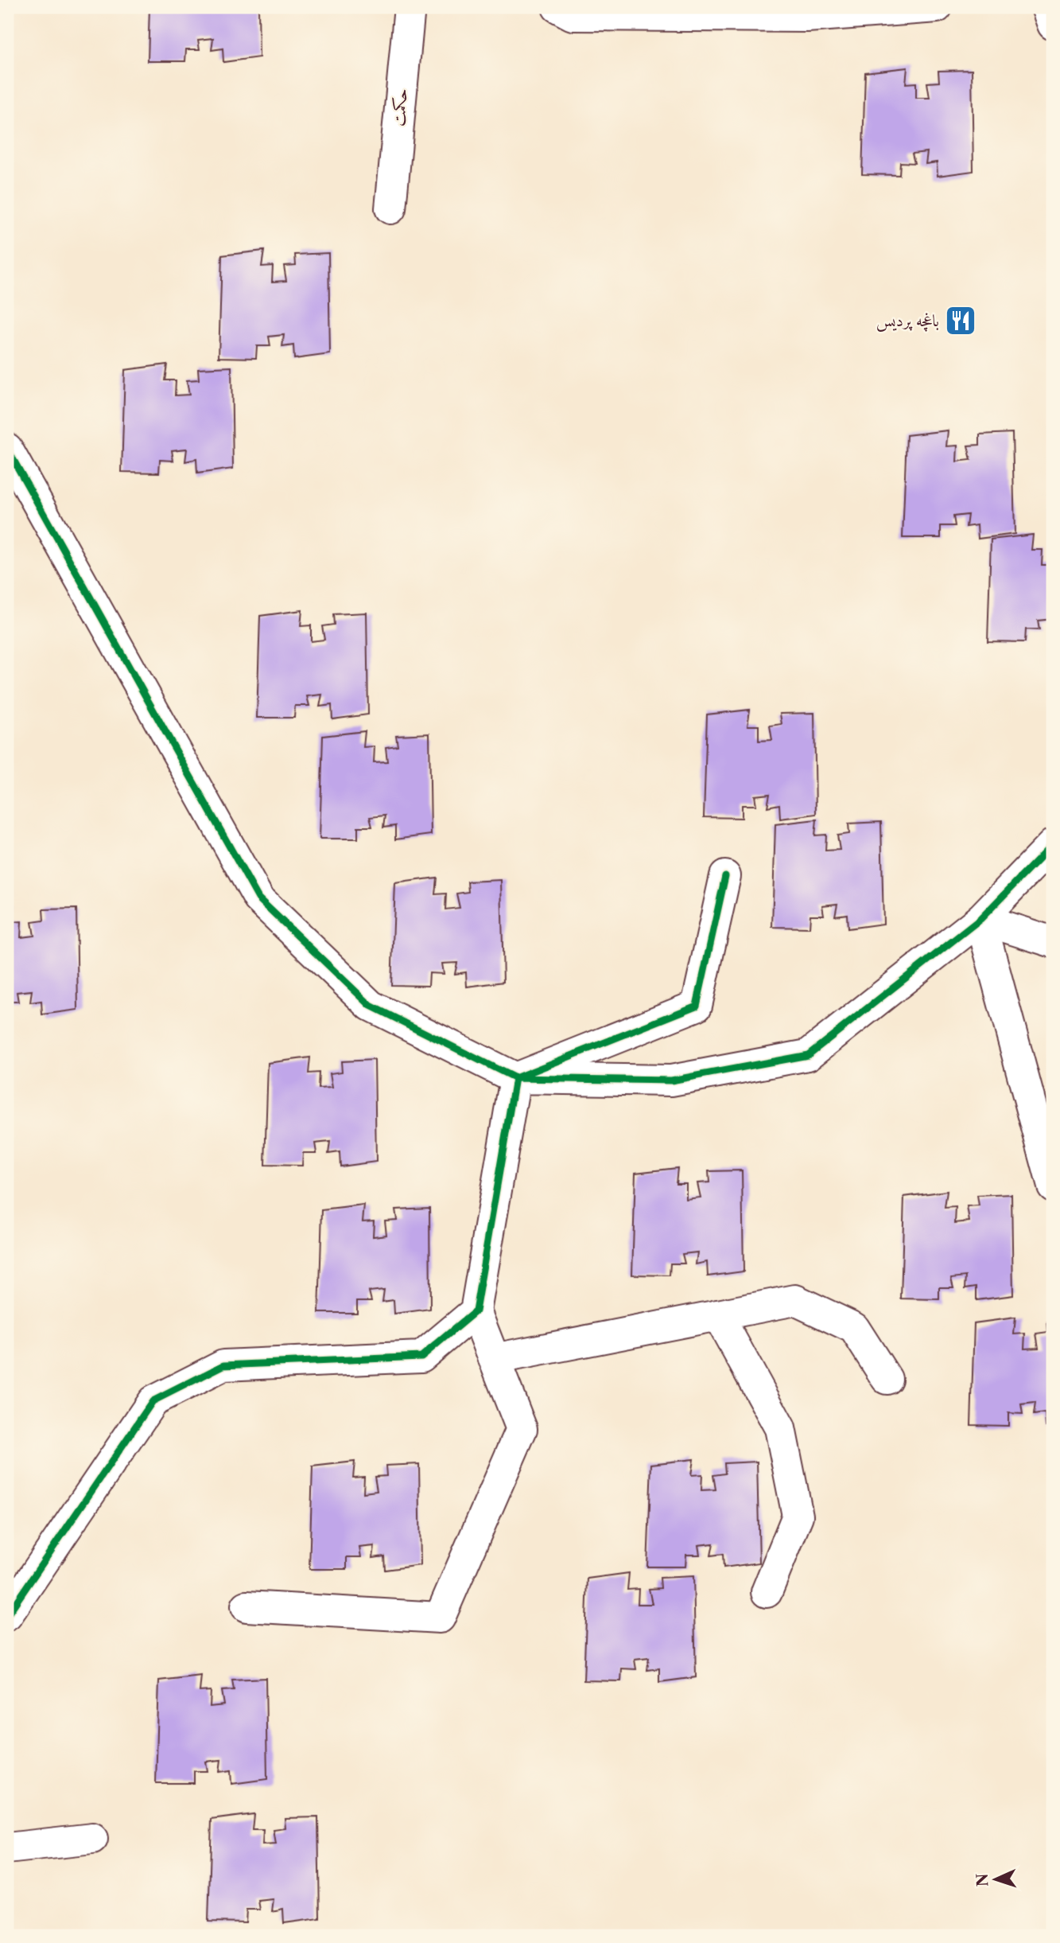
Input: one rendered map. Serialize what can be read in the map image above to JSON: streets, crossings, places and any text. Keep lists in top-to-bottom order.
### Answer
{
  "streets": {
    "street": ["حکمت"]
  },
  "places": {
    "restaurant": ["باغچه پردیس"]
  },
  "north": "left"
}
